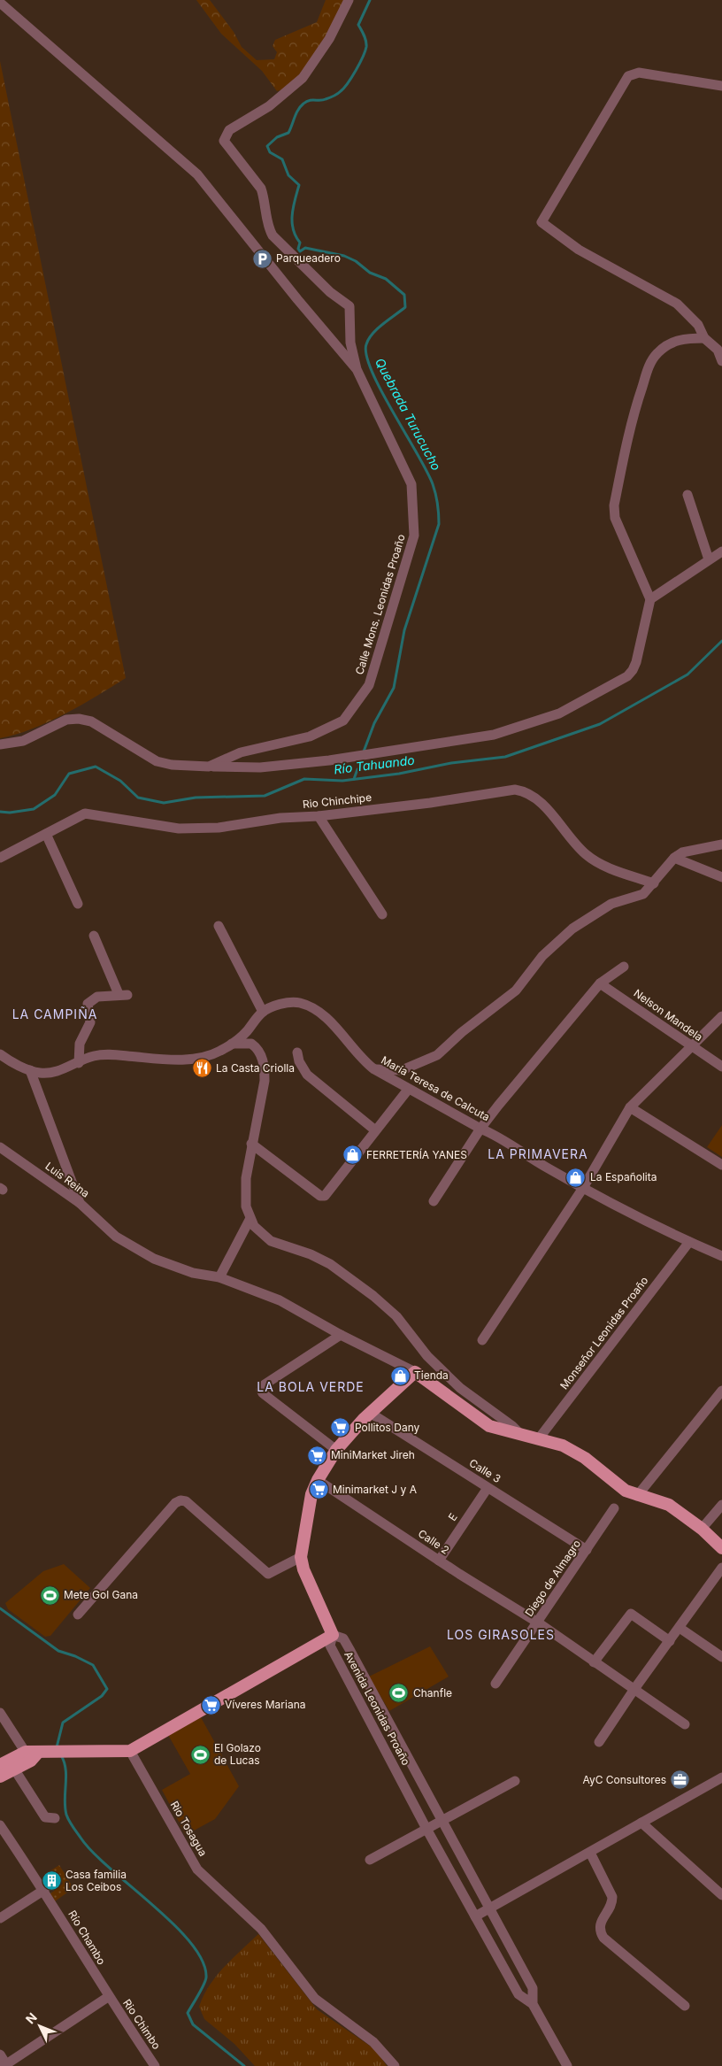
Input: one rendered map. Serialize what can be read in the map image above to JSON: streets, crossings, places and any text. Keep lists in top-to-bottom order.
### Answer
{
  "streets": {
    "street": [
      "Calle Mons. Leonidas Proaño",
      "Rio Chinchipe",
      "Nelson Mandela",
      "María Teresa de Calcuta",
      "Luis Reina",
      "Monseñor Leonidas Proaño",
      "Calle 3",
      "E",
      "Calle 2",
      "Diego de Almagro",
      "Avenida Leonidas Proaño",
      "Rio Tosagua",
      "Río Chambo",
      "Rio Chimbo"
    ]
  },
  "crossings": [
    ["María Teresa de Calcuta", "Monseñor Leonidas Proaño"],
    ["Calle 3", "E"],
    ["Calle 3", "Diego de Almagro"],
    ["E", "Calle 2"],
    ["Calle 2", "Diego de Almagro"],
    ["Río Chambo", "Rio Chimbo"]
  ],
  "districts": [
    "LA CAMPIÑA",
    "LA PRIMAVERA",
    "LA BOLA VERDE",
    "LOS GIRASOLES"
  ],
  "water": ["Quebrada Turucucho", "Río Tahuando"],
  "places": {
    "parking": ["Parqueadero"],
    "restaurant": ["La Casta Criolla"],
    "shop": ["FERRETERÍA YANES", "La Españolita", "Tienda"],
    "supermarket": [
      "Pollitos Dany",
      "MiniMarket Jireh",
      "Minimarket J y A",
      "Víveres Mariana"
    ],
    "sports": ["Mete Gol Gana", "Chanfle", "El Golazo de Lucas"],
    "office": ["AyC Consultores"],
    "building": ["Casa familia Los Ceibos"]
  },
  "north": "top left"
}
